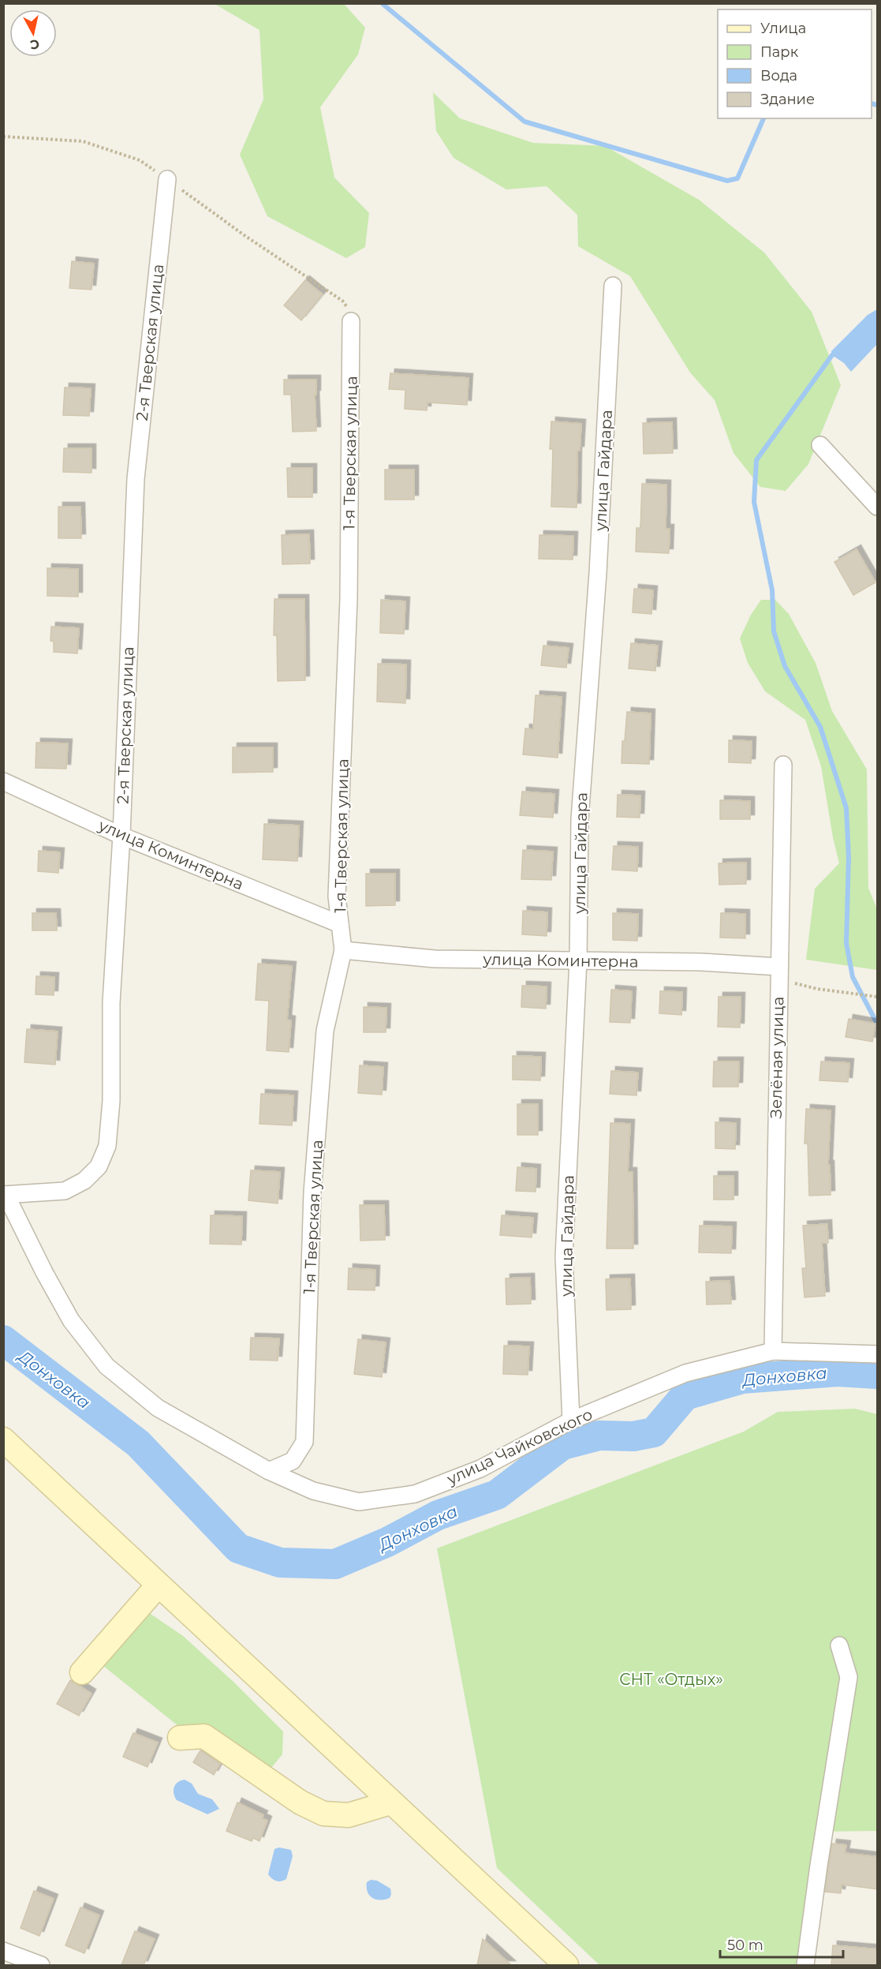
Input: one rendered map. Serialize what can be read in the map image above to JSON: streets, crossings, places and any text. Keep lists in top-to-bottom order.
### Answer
{
  "streets": {
    "street": [
      "2-я Тверская улица",
      "1-я Тверская улица",
      "улица Гайдара",
      "улица Коминтерна",
      "Зелёная улица",
      "улица Чайковского"
    ]
  },
  "crossings": [
    ["2-я Тверская улица", "улица Коминтерна"],
    ["2-я Тверская улица", "улица Чайковского"],
    ["1-я Тверская улица", "улица Коминтерна"],
    ["1-я Тверская улица", "улица Чайковского"],
    ["улица Гайдара", "улица Коминтерна"],
    ["улица Гайдара", "улица Чайковского"],
    ["улица Коминтерна", "Зелёная улица"],
    ["Зелёная улица", "улица Чайковского"]
  ],
  "water": ["Донховка"],
  "parks": ["СНТ «Отдых»"],
  "legend": [
    "Улица",
    "Парк",
    "Вода",
    "Здание"
  ],
  "scale_bar": "50 m",
  "north": "bottom"
}
